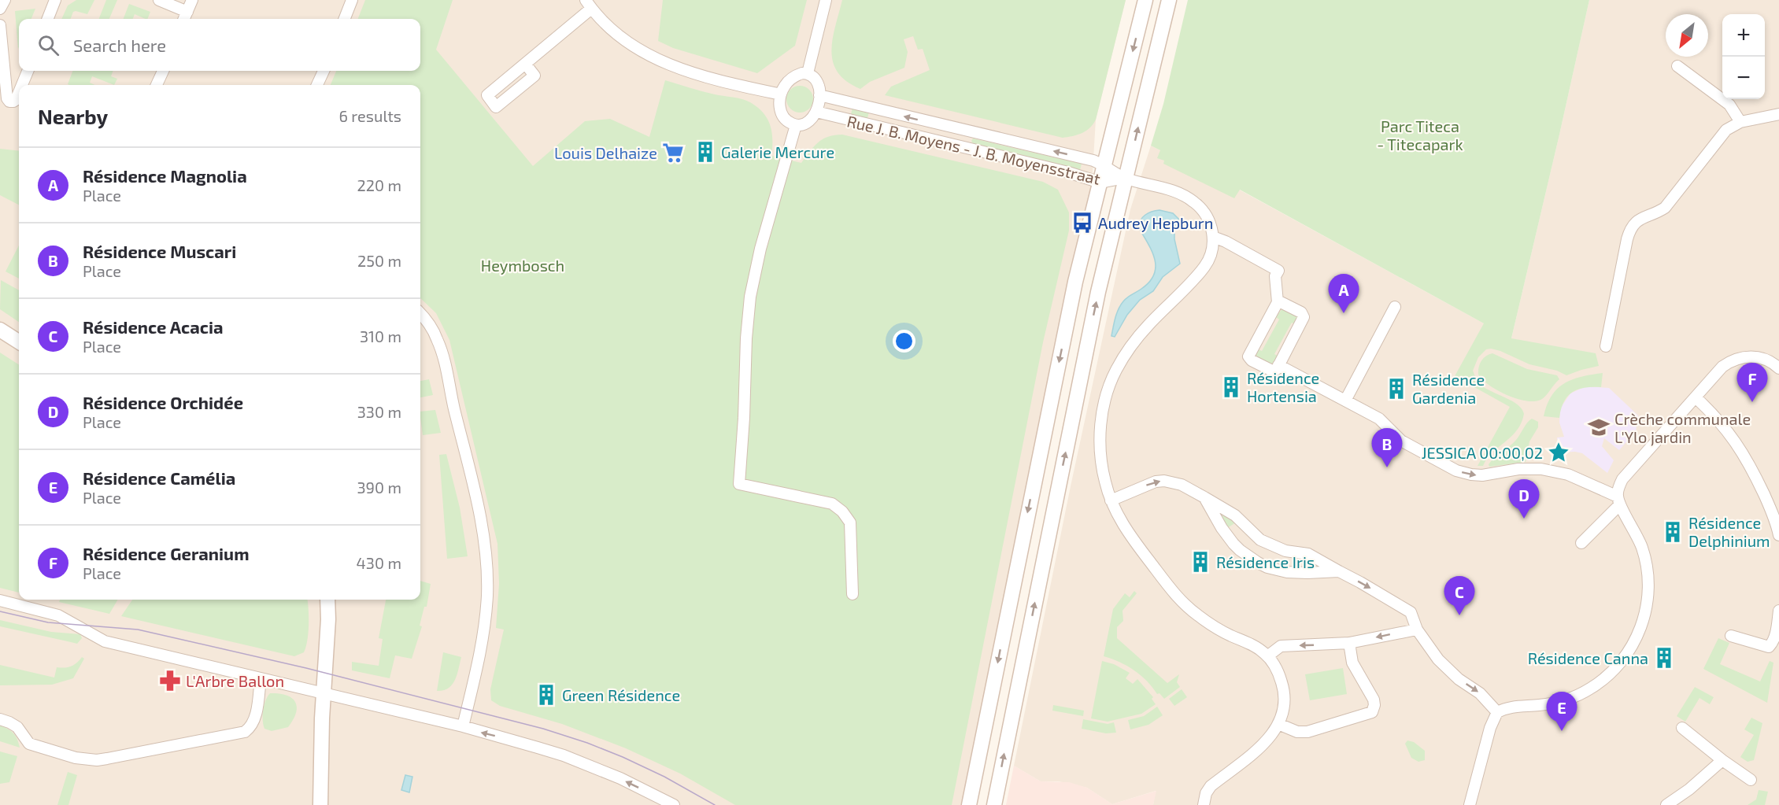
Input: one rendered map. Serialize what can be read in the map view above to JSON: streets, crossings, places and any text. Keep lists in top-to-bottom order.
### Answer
{
  "streets": {
    "street": ["Rue J. B. Moyens - J. B. Moyensstraat"]
  },
  "parks": ["Parc Titeca - Titecapark", "Heymbosch"],
  "places": {
    "building": [
      "Galerie Mercure",
      "Résidence Hortensia",
      "Résidence Gardenia",
      "Résidence Delphinium",
      "Résidence Iris",
      "Résidence Canna",
      "Green Résidence"
    ],
    "supermarket": ["Louis Delhaize"],
    "bus stop": ["Audrey Hepburn"],
    "school or university": ["Crèche communale L'Ylo jardin"],
    "place": ["JESSICA 00:00,02"],
    "pharmacy": ["L'Arbre Ballon"]
  },
  "north": "bottom left",
  "page": {
    "map_buttons": ["+", "−"],
    "search": "Search here",
    "heading": ["Nearby", "6 results"],
    "list": [
      {
        "mark": "A",
        "name": "Résidence Magnolia",
        "note": "Place",
        "value": "220 m"
      },
      {
        "mark": "B",
        "name": "Résidence Muscari",
        "note": "Place",
        "value": "250 m"
      },
      {
        "mark": "C",
        "name": "Résidence Acacia",
        "note": "Place",
        "value": "310 m"
      },
      {
        "mark": "D",
        "name": "Résidence Orchidée",
        "note": "Place",
        "value": "330 m"
      },
      {
        "mark": "E",
        "name": "Résidence Camélia",
        "note": "Place",
        "value": "390 m"
      },
      {
        "mark": "F",
        "name": "Résidence Geranium",
        "note": "Place",
        "value": "430 m"
      }
    ],
    "pins": [
      "A",
      "F",
      "B",
      "D",
      "C",
      "E"
    ]
  }
}
